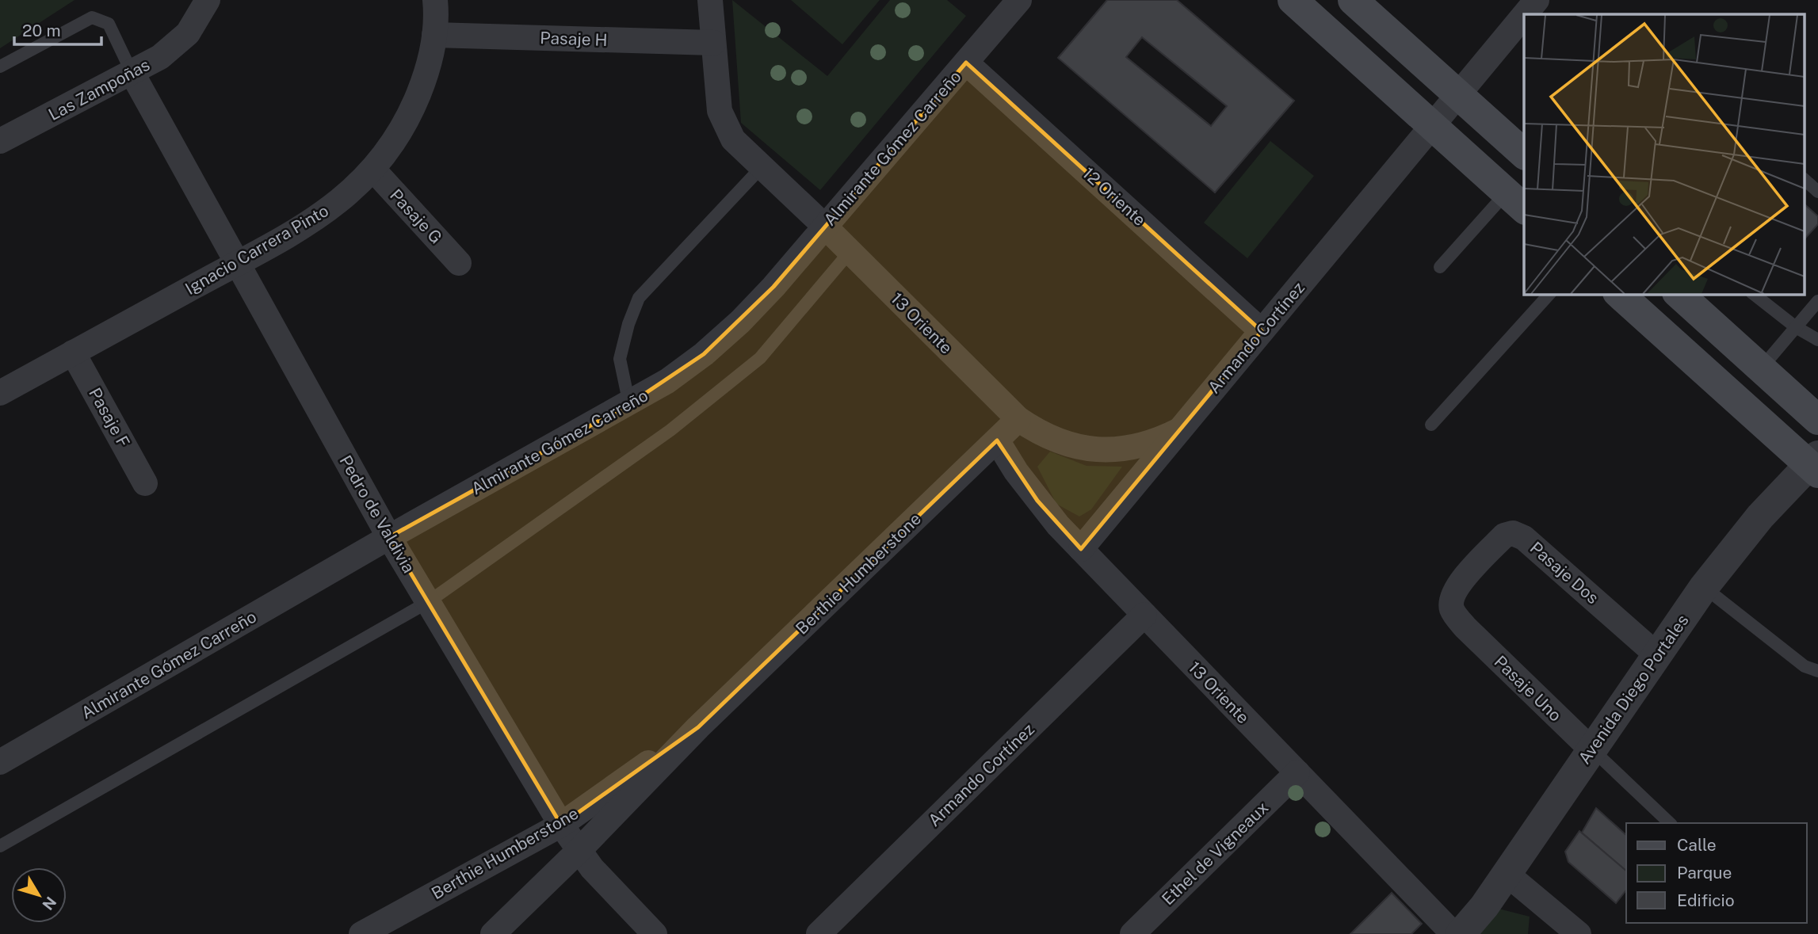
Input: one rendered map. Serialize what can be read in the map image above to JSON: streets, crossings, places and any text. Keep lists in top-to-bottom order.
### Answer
{
  "streets": {
    "street": [
      "Pasaje H",
      "Las Zampoñas",
      "Almirante Gómez Carreño",
      "12 Oriente",
      "Pasaje G",
      "Ignacio Carrera Pinto",
      "13 Oriente",
      "Armando Cortínez",
      "Pasaje F",
      "Pedro de Valdivia",
      "Pasaje Dos",
      "Berthie Humberstone",
      "Pasaje Uno",
      "Avenida Diego Portales",
      "Ethel de Vigneaux"
    ]
  },
  "crossings": [
    ["Pasaje H", "Ignacio Carrera Pinto"],
    ["Pasaje H", "13 Oriente"],
    ["Las Zampoñas", "Pedro de Valdivia"],
    ["Almirante Gómez Carreño", "12 Oriente"],
    ["Almirante Gómez Carreño", "13 Oriente"],
    ["Almirante Gómez Carreño", "Pedro de Valdivia"],
    ["12 Oriente", "Armando Cortínez"],
    ["Pasaje G", "Ignacio Carrera Pinto"],
    ["Ignacio Carrera Pinto", "Pasaje F"],
    ["Ignacio Carrera Pinto", "Pedro de Valdivia"],
    ["13 Oriente", "Armando Cortínez"],
    ["13 Oriente", "Berthie Humberstone"],
    ["13 Oriente", "Ethel de Vigneaux"],
    ["Pedro de Valdivia", "Berthie Humberstone"],
    ["Pasaje Dos", "Pasaje Uno"],
    ["Pasaje Dos", "Avenida Diego Portales"],
    ["Pasaje Uno", "Avenida Diego Portales"]
  ],
  "legend": ["Calle", "Parque", "Edificio"],
  "scale_bar": "20 m",
  "north": "bottom right"
}
